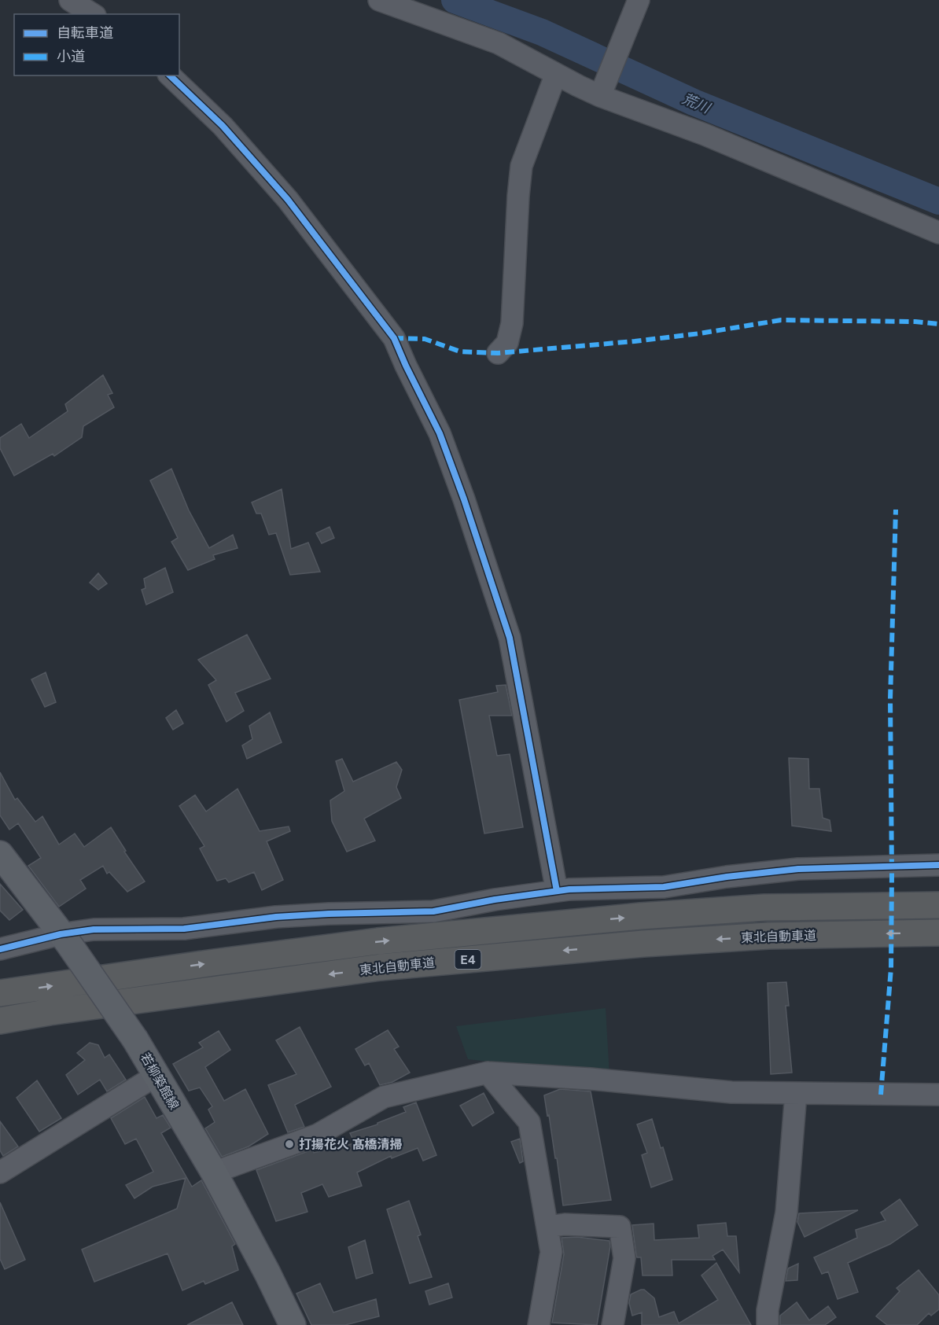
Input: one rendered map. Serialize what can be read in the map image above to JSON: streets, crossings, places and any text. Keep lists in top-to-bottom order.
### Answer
{
  "streets": {
    "highway": ["東北自動車道", "E4"],
    "main road": ["若柳築館線"]
  },
  "water": ["荒川"],
  "places": ["打揚花火 髙橋清掃"],
  "legend": ["自転車道", "小道"]
}
